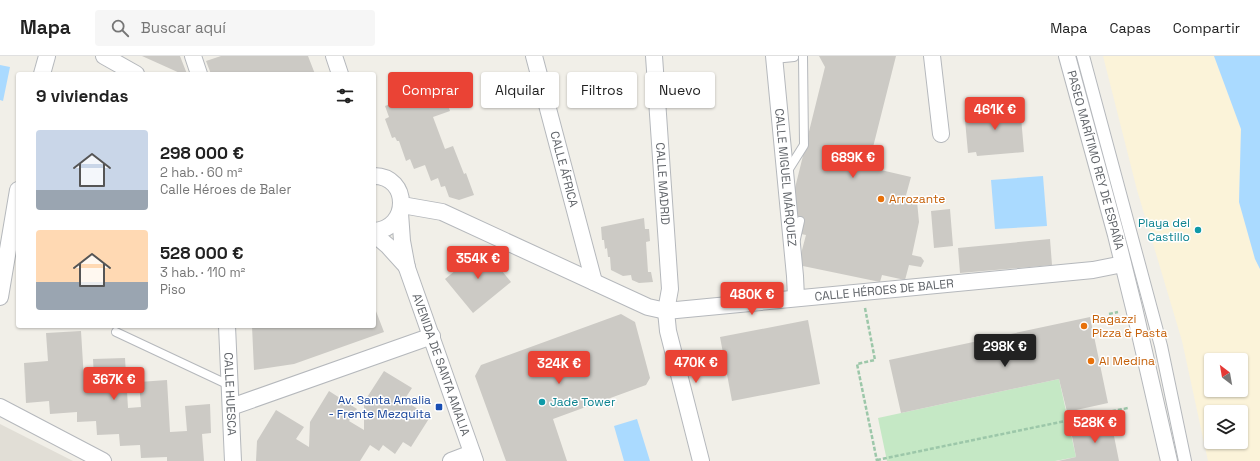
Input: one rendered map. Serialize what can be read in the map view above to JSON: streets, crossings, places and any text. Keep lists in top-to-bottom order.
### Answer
{
  "streets": {
    "street": [
      "PASEO MARÍTIMO REY DE ESPAÑA",
      "CALLE ÁFRICA",
      "CALLE MIGUEL MÁRQUEZ",
      "CALLE MADRID",
      "CALLE HÉROES DE BALER",
      "AVENIDA DE SANTA AMALIA",
      "CALLE HUESCA"
    ]
  },
  "crossings": [
    ["PASEO MARÍTIMO REY DE ESPAÑA", "CALLE HÉROES DE BALER"],
    ["CALLE ÁFRICA", "CALLE HÉROES DE BALER"],
    ["CALLE MIGUEL MÁRQUEZ", "CALLE HÉROES DE BALER"],
    ["CALLE MADRID", "CALLE HÉROES DE BALER"],
    ["CALLE HÉROES DE BALER", "AVENIDA DE SANTA AMALIA"]
  ],
  "places": {
    "other": [
      "Arrozante",
      "Playa del Castillo",
      "Ragazzi Pizza & Pasta",
      "Al Medina",
      "Jade Tower"
    ],
    "transit": ["Av. Santa Amalia - Frente Mezquita"]
  },
  "north": "top left",
  "page": {
    "header": "Mapa",
    "search": "Buscar aquí",
    "nav": ["Mapa", "Capas", "Compartir"],
    "chip": [
      "Comprar",
      "Alquilar",
      "Filtros",
      "Nuevo"
    ],
    "heading": "9 viviendas",
    "price": [
      "461K €",
      "689K €",
      "354K €",
      "480K €",
      "298K €",
      "470K €",
      "324K €",
      "367K €",
      "528K €"
    ],
    "list": [
      {
        "name": "298 000 €",
        "note": "2 hab. · 60 m² · Calle Héroes de Baler"
      },
      {
        "name": "528 000 €",
        "note": "3 hab. · 110 m² · Piso"
      }
    ]
  }
}
